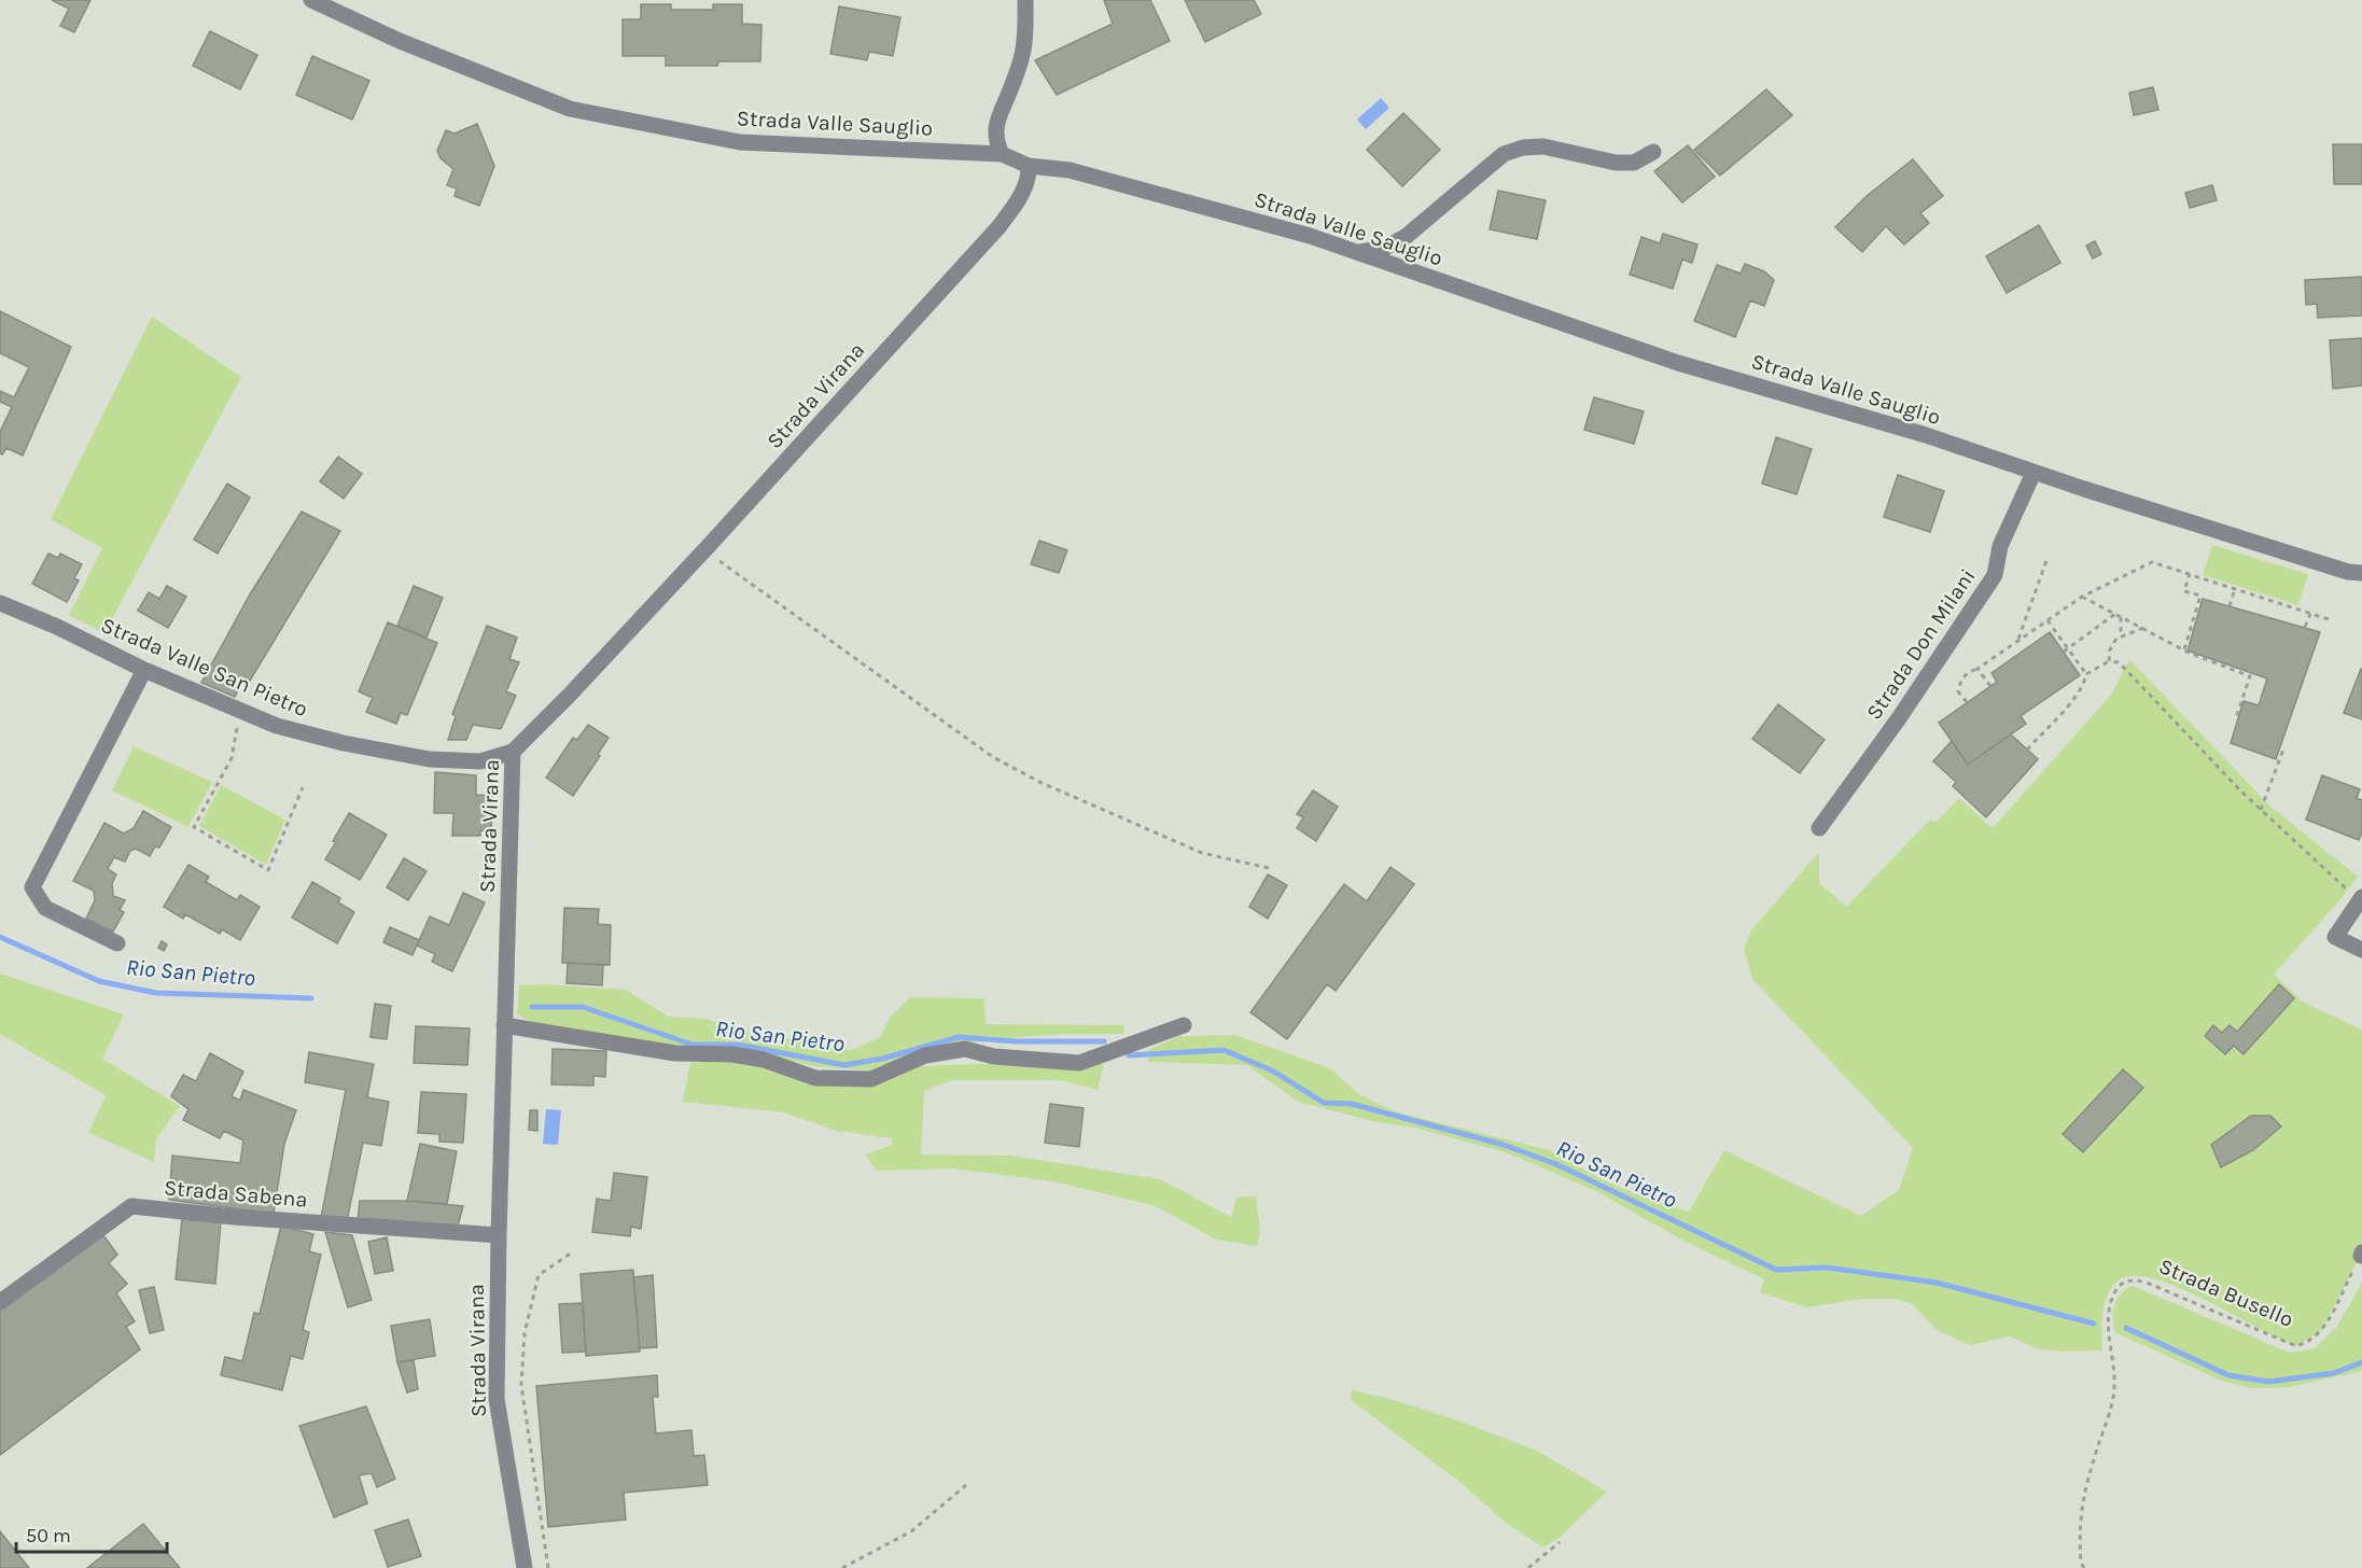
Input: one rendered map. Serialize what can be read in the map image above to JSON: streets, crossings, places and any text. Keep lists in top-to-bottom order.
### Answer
{
  "streets": {
    "street": [
      "Strada Valle Sauglio",
      "Strada Virana",
      "Strada Don Milani",
      "Strada Valle San Pietro",
      "Strada Sabena"
    ],
    "path": ["Strada Busello"]
  },
  "crossings": [
    ["Strada Valle Sauglio", "Strada Virana"],
    ["Strada Valle Sauglio", "Strada Don Milani"],
    ["Strada Virana", "Strada Valle San Pietro"],
    ["Strada Virana", "Strada Sabena"]
  ],
  "water": ["Rio San Pietro"],
  "scale_bar": "50 m"
}
